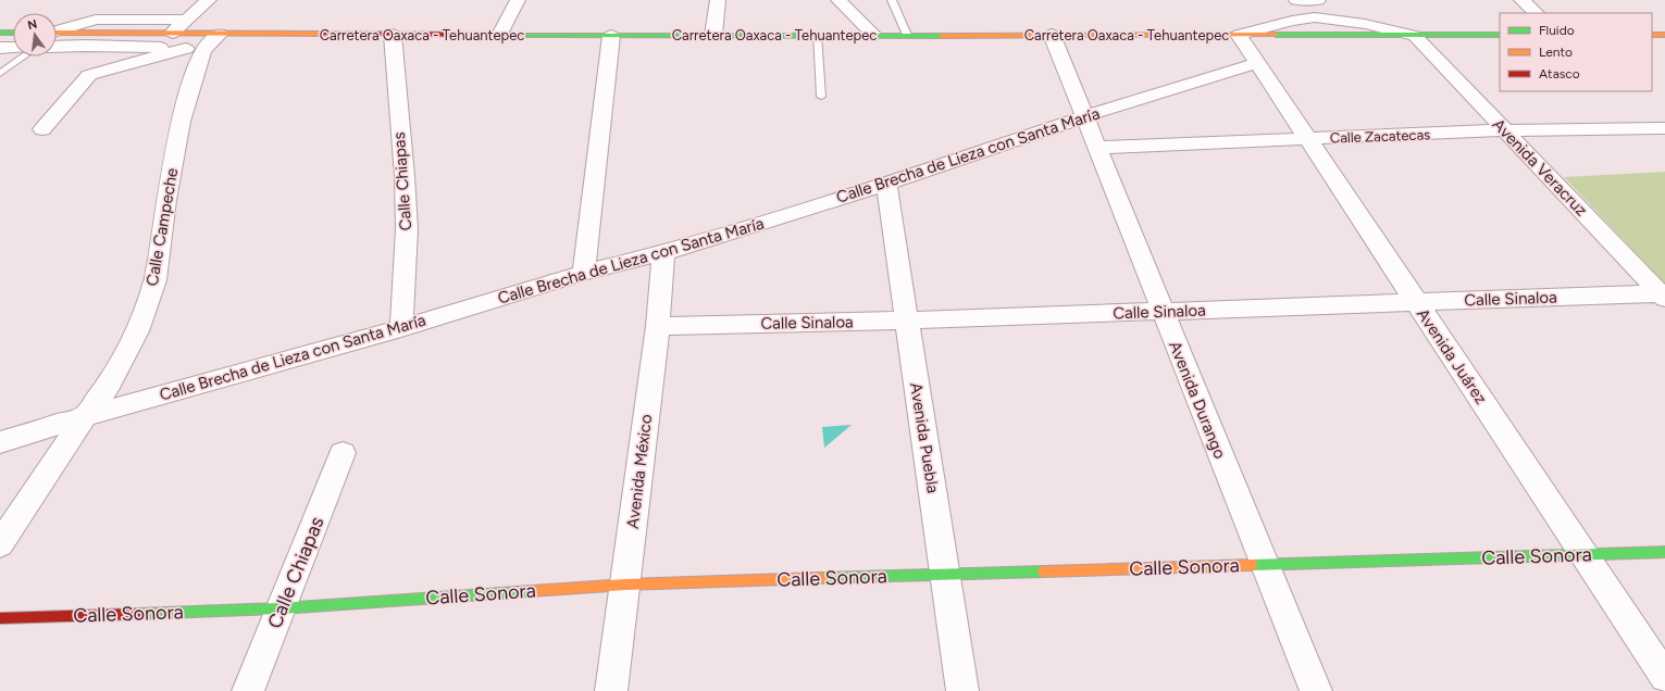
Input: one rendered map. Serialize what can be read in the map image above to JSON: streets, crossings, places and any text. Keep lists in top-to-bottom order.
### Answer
{
  "streets": {
    "main road": ["Carretera Oaxaca - Tehuantepec", "Calle Sonora"],
    "street": [
      "Calle Zacatecas",
      "Calle Brecha de Lieza con Santa María",
      "Avenida Veracruz",
      "Calle Chiapas",
      "Calle Campeche",
      "Calle Sinaloa",
      "Avenida Juárez",
      "Avenida Durango",
      "Avenida Puebla",
      "Avenida México"
    ]
  },
  "crossings": [
    ["Carretera Oaxaca - Tehuantepec", "Avenida Veracruz"],
    ["Carretera Oaxaca - Tehuantepec", "Calle Chiapas"],
    ["Carretera Oaxaca - Tehuantepec", "Calle Campeche"],
    ["Carretera Oaxaca - Tehuantepec", "Avenida Juárez"],
    ["Carretera Oaxaca - Tehuantepec", "Avenida Durango"],
    ["Calle Zacatecas", "Avenida Veracruz"],
    ["Calle Zacatecas", "Avenida Juárez"],
    ["Calle Zacatecas", "Avenida Durango"],
    ["Calle Brecha de Lieza con Santa María", "Calle Chiapas"],
    ["Calle Brecha de Lieza con Santa María", "Calle Campeche"],
    ["Calle Brecha de Lieza con Santa María", "Avenida Juárez"],
    ["Calle Brecha de Lieza con Santa María", "Avenida Durango"],
    ["Calle Brecha de Lieza con Santa María", "Avenida Puebla"],
    ["Calle Brecha de Lieza con Santa María", "Avenida México"],
    ["Avenida Veracruz", "Calle Sinaloa"],
    ["Calle Chiapas", "Calle Sonora"],
    ["Calle Sinaloa", "Avenida Juárez"],
    ["Calle Sinaloa", "Avenida Durango"],
    ["Calle Sinaloa", "Avenida Puebla"],
    ["Calle Sinaloa", "Avenida México"],
    ["Avenida Juárez", "Calle Sonora"],
    ["Avenida Durango", "Calle Sonora"],
    ["Avenida Puebla", "Calle Sonora"],
    ["Avenida México", "Calle Sonora"]
  ],
  "legend": ["Fluido", "Lento", "Atasco"],
  "north": "top"
}
